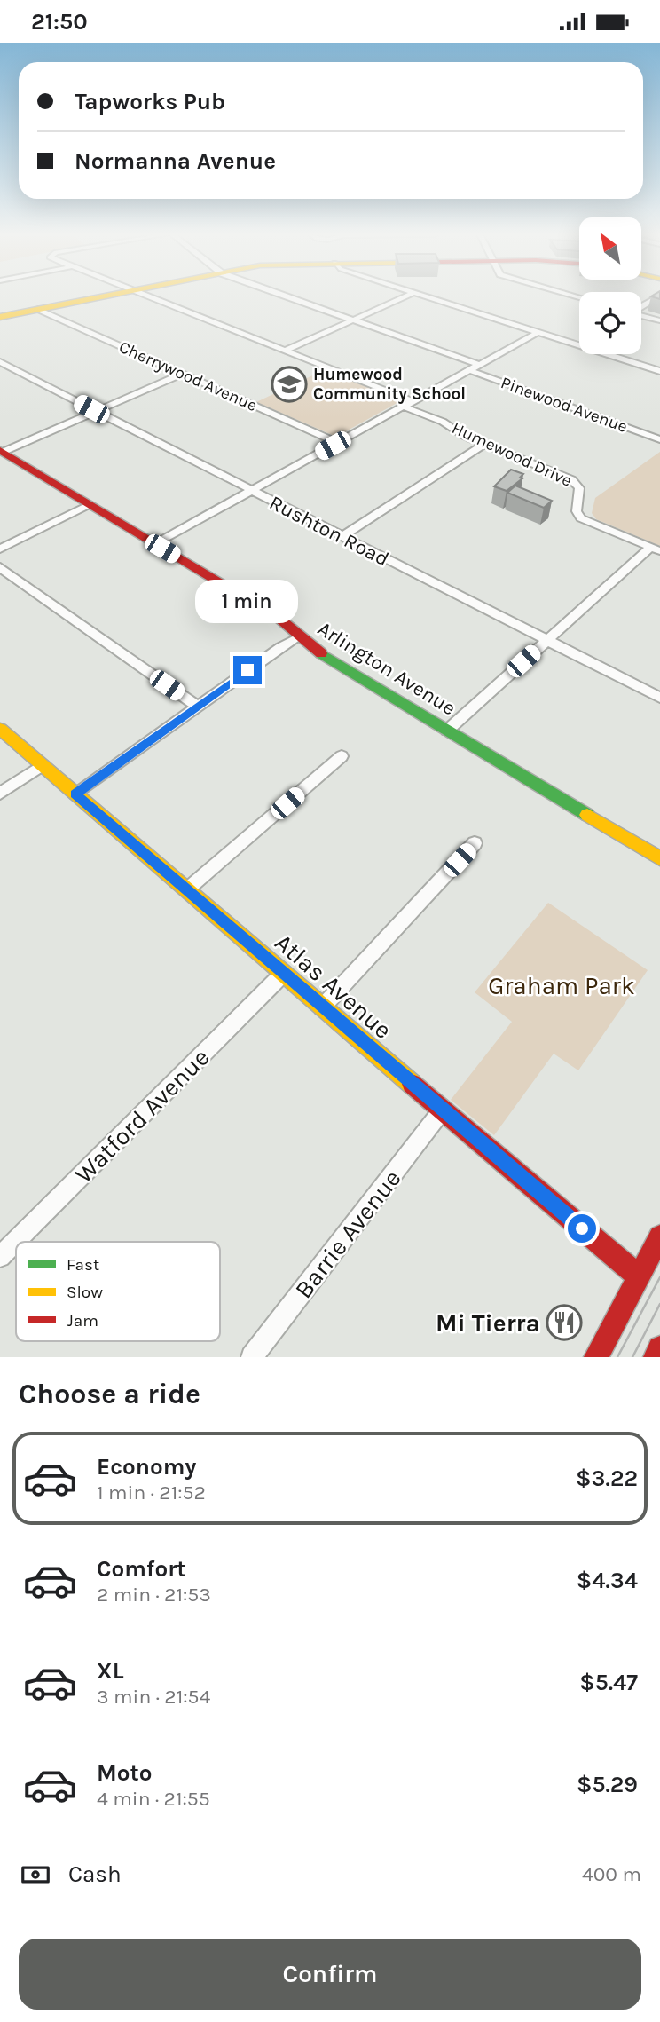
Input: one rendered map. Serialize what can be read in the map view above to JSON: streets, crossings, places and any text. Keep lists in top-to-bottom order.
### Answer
{
  "streets": {
    "street": [
      "Cherrywood Avenue",
      "Pinewood Avenue",
      "Humewood Drive",
      "Rushton Road",
      "Arlington Avenue",
      "Atlas Avenue",
      "Watford Avenue",
      "Barrie Avenue"
    ]
  },
  "crossings": [
    ["Atlas Avenue", "Watford Avenue"],
    ["Atlas Avenue", "Barrie Avenue"]
  ],
  "parks": ["Graham Park"],
  "places": {
    "school or university": ["Humewood Community School"],
    "restaurant": ["Mi Tierra"]
  },
  "legend": ["Fast", "Slow", "Jam"],
  "north": "top left",
  "page": {
    "status": "21:50",
    "banner": ["Tapworks Pub", "Normanna Avenue"],
    "bubble": "1 min",
    "heading": "Choose a ride",
    "list": [
      {
        "name": "Economy",
        "note": "1 min · 21:52",
        "value": "$3.22"
      },
      {
        "name": "Comfort",
        "note": "2 min · 21:53",
        "value": "$4.34"
      },
      {
        "name": "XL",
        "note": "3 min · 21:54",
        "value": "$5.47"
      },
      {
        "name": "Moto",
        "note": "4 min · 21:55",
        "value": "$5.29"
      }
    ],
    "pay": ["Cash", "400 m"],
    "buttons": "Confirm"
  }
}
